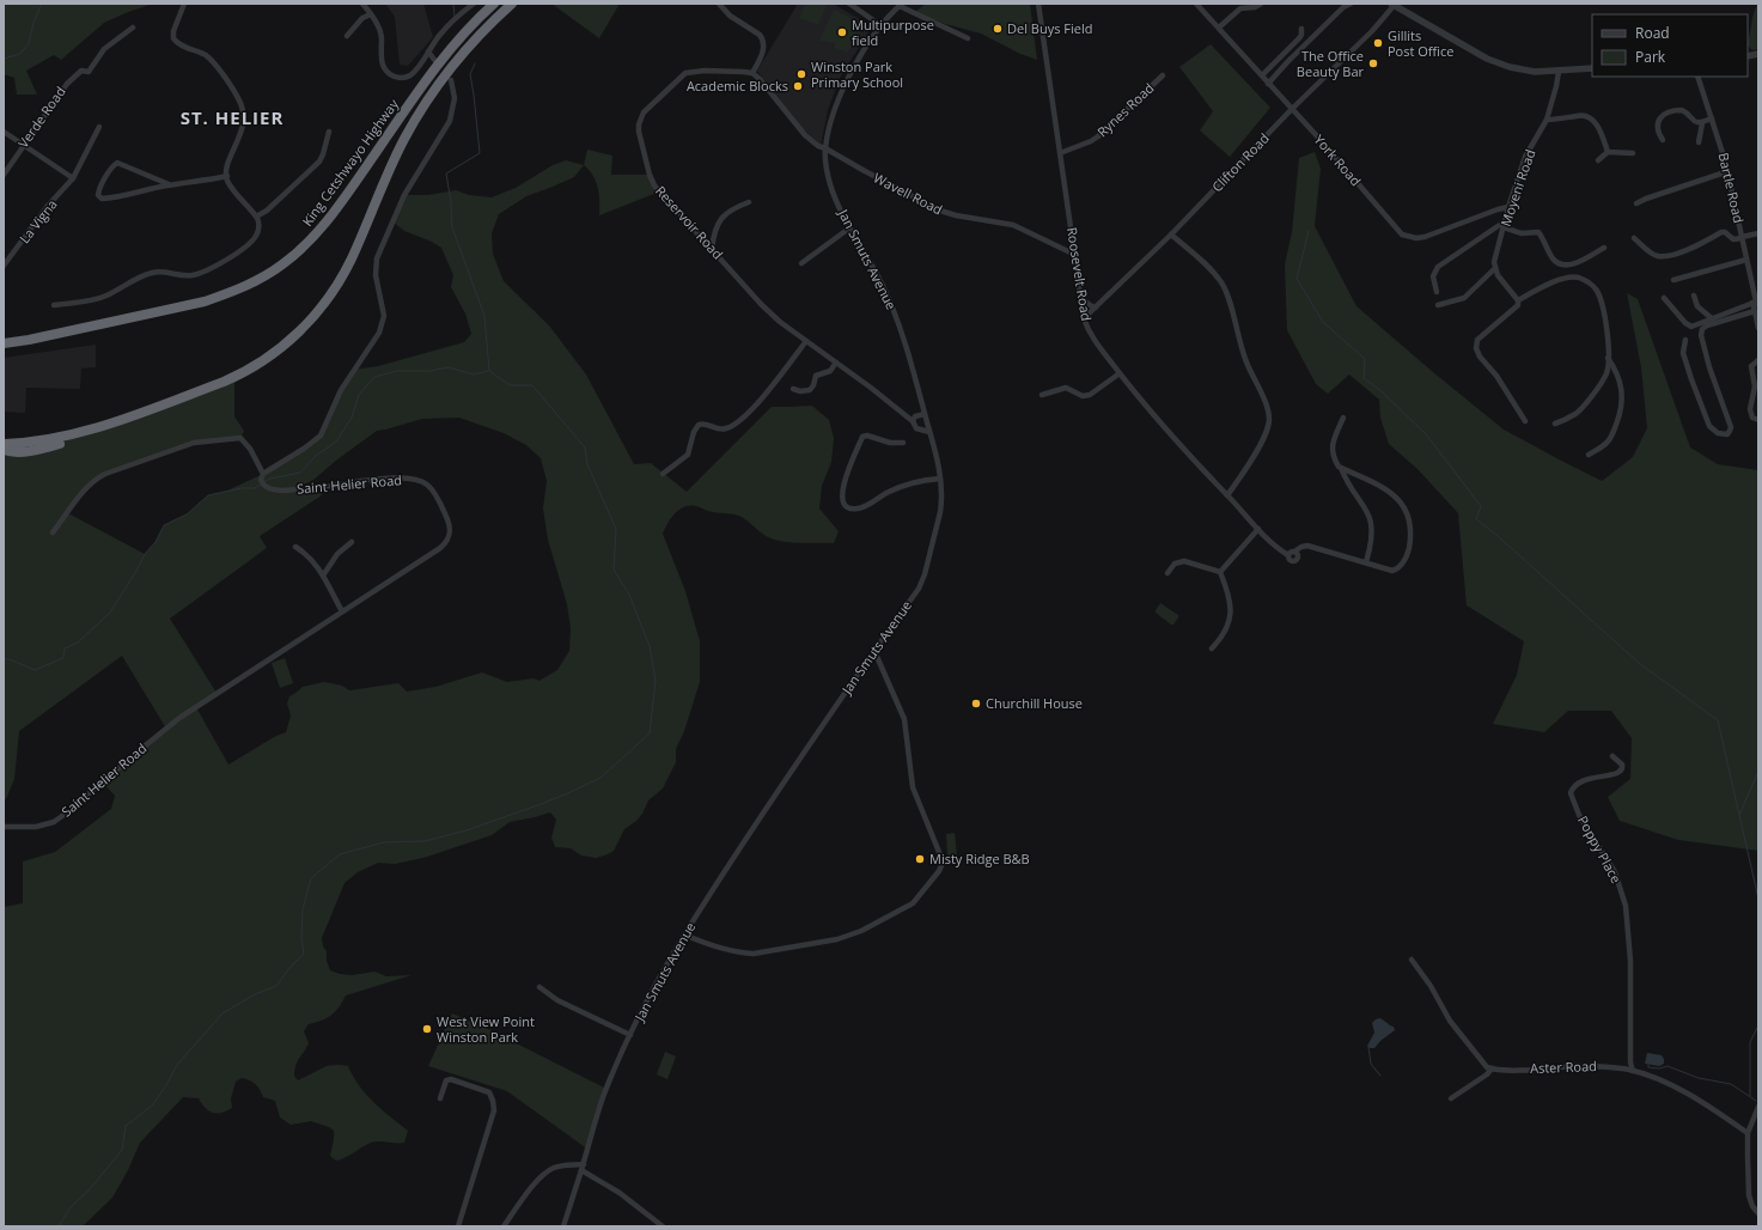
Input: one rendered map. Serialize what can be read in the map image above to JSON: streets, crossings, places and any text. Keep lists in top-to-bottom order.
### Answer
{
  "streets": {
    "highway": ["King Cetshwayo Highway"],
    "street": [
      "Rynes Road",
      "Verde Road",
      "York Road",
      "Clifton Road",
      "Moyeni Road",
      "Bartle Road",
      "Wavell Road",
      "La Vigna",
      "Reservoir Road",
      "Jan Smuts Avenue",
      "Roosevelt Road",
      "Saint Helier Road",
      "Poppy Place",
      "Aster Road"
    ]
  },
  "crossings": [
    ["Rynes Road", "Roosevelt Road"],
    ["York Road", "Clifton Road"],
    ["York Road", "Moyeni Road"],
    ["Clifton Road", "Roosevelt Road"],
    ["Wavell Road", "Jan Smuts Avenue"],
    ["Wavell Road", "Roosevelt Road"],
    ["Reservoir Road", "Jan Smuts Avenue"],
    ["Poppy Place", "Aster Road"]
  ],
  "districts": ["ST. HELIER"],
  "places": [
    "Del Buys Field",
    "Multipurpose field",
    "Gillits Post Office",
    "The Office Beauty Bar",
    "Winston Park Primary School",
    "Academic Blocks",
    "Churchill House",
    "Misty Ridge B&B",
    "West View Point Winston Park"
  ],
  "legend": ["Road", "Park"]
}
